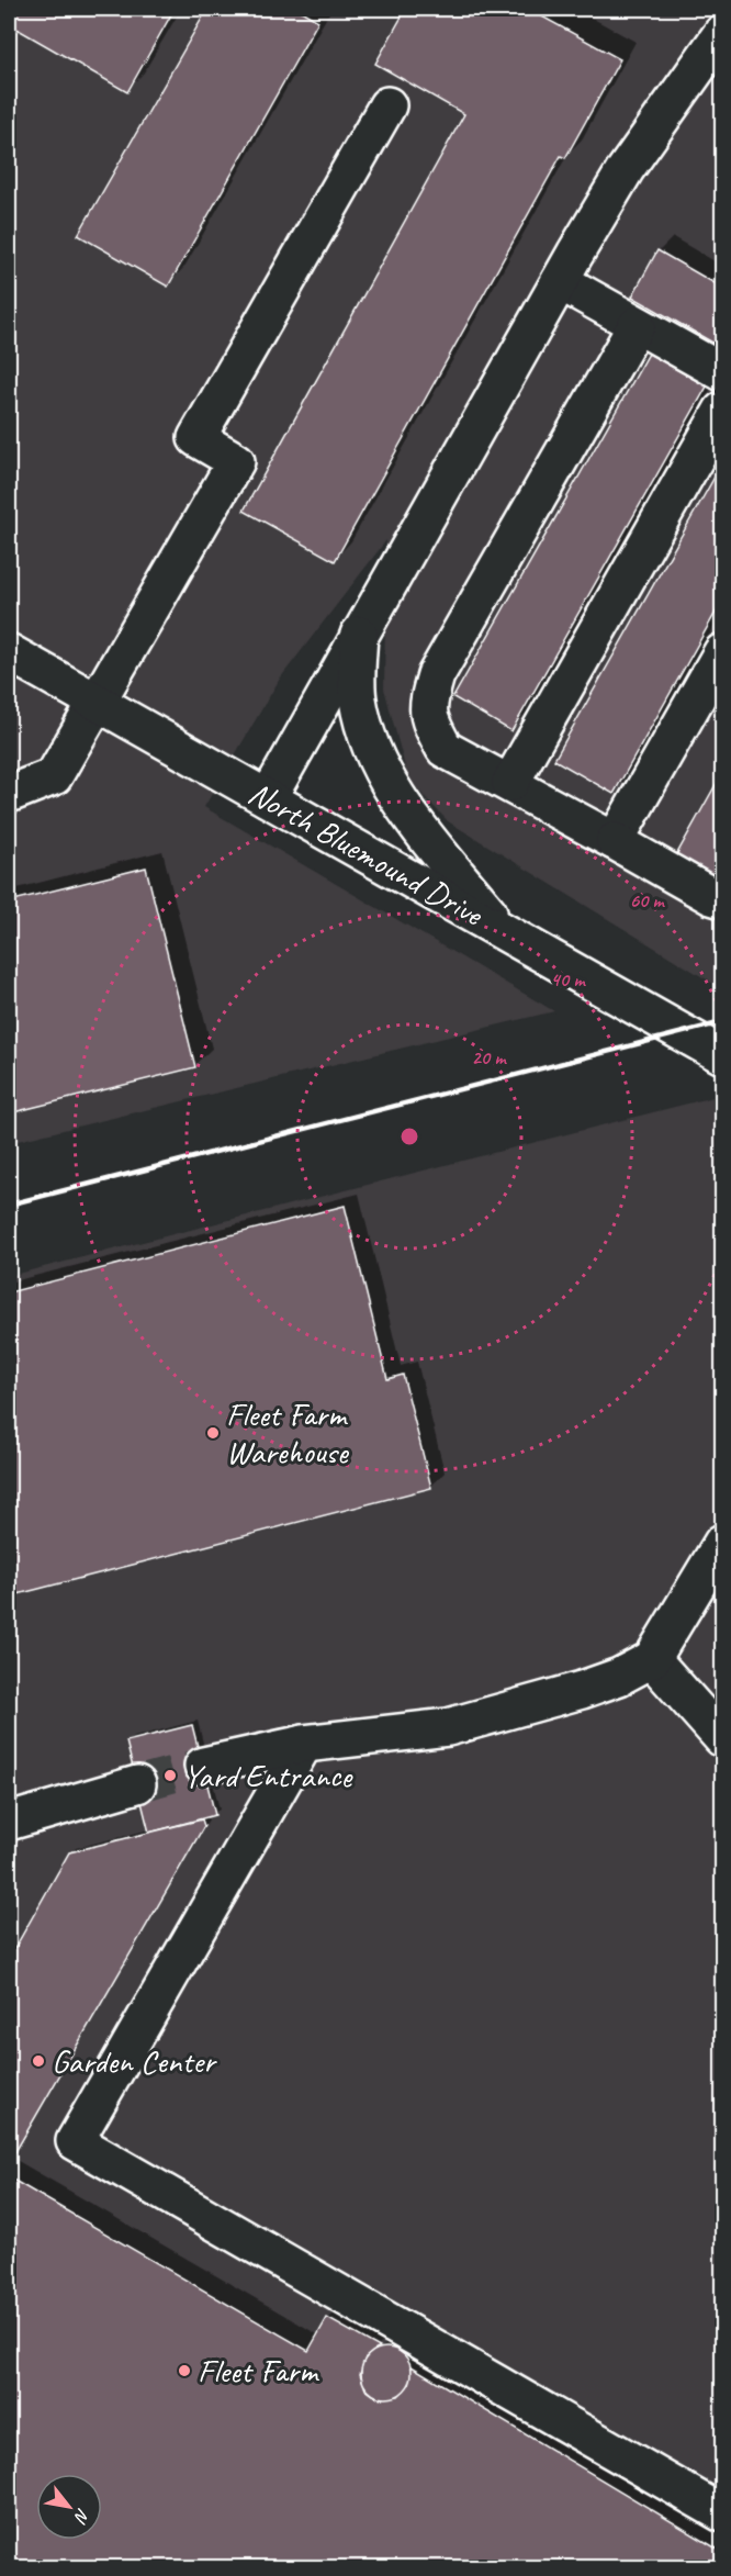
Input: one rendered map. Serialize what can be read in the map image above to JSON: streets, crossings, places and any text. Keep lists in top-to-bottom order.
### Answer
{
  "streets": {
    "main road": ["North Bluemound Drive"]
  },
  "places": [
    "Fleet Farm Warehouse",
    "Yard Entrance",
    "Garden Center",
    "Fleet Farm"
  ],
  "north": "bottom right",
  "rings": ["60 m", "40 m", "20 m"]
}
